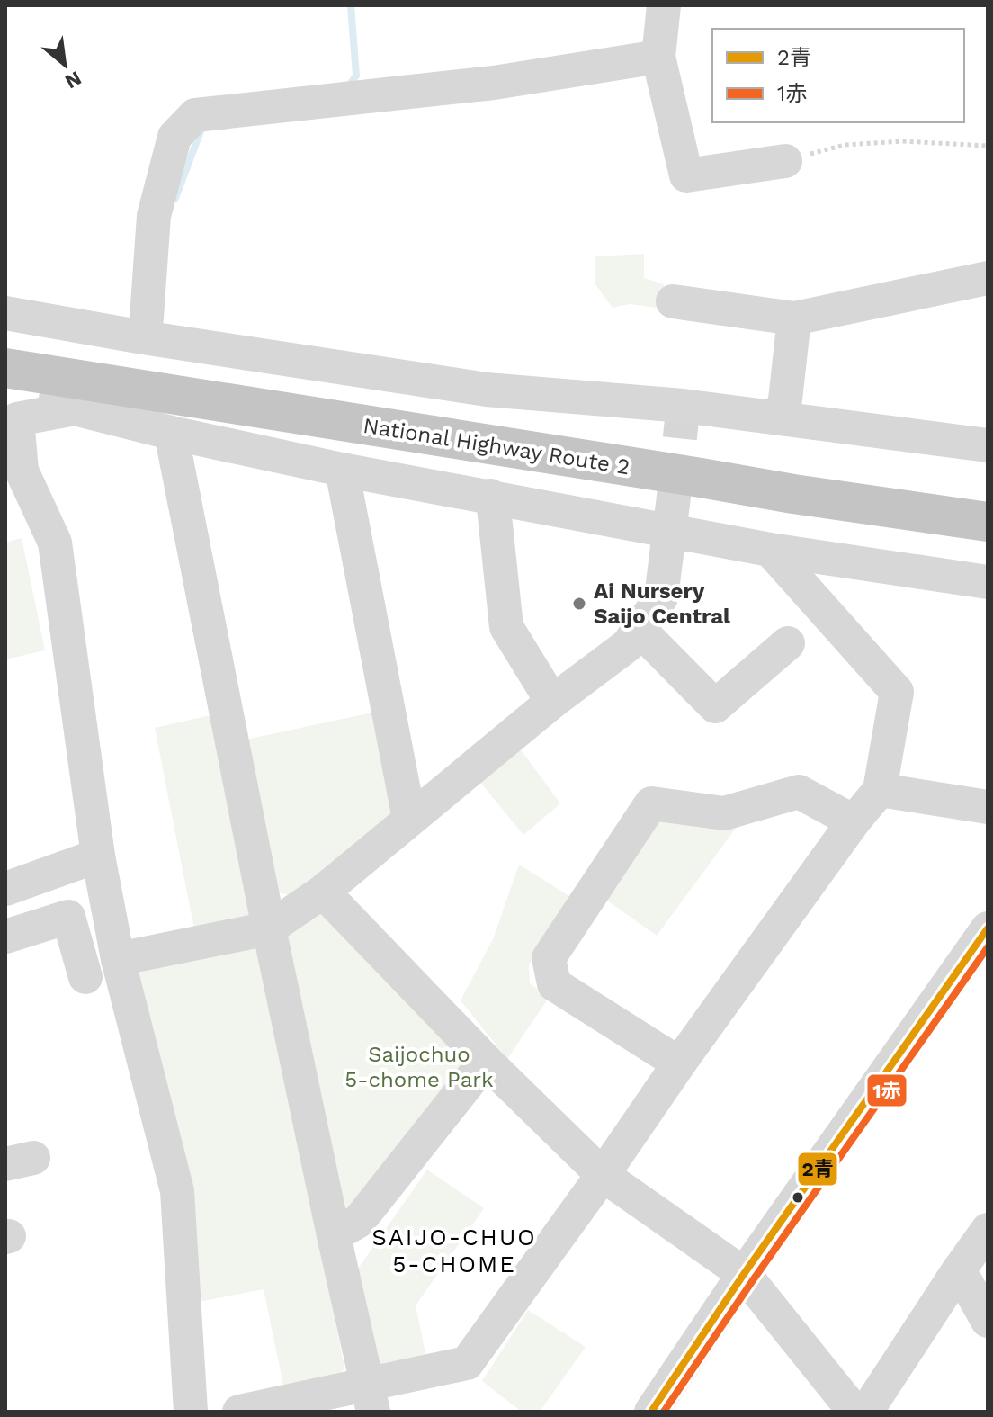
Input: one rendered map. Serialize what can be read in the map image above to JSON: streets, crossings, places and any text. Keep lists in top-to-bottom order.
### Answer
{
  "streets": {
    "highway": ["National Highway Route 2"]
  },
  "districts": ["SAIJO-CHUO 5-CHOME"],
  "parks": ["Saijochuo 5-chome Park"],
  "places": ["Ai Nursery Saijo Central"],
  "lines": ["transit line 2青", "transit line 1赤"],
  "legend": ["2青", "1赤"],
  "north": "bottom right"
}
